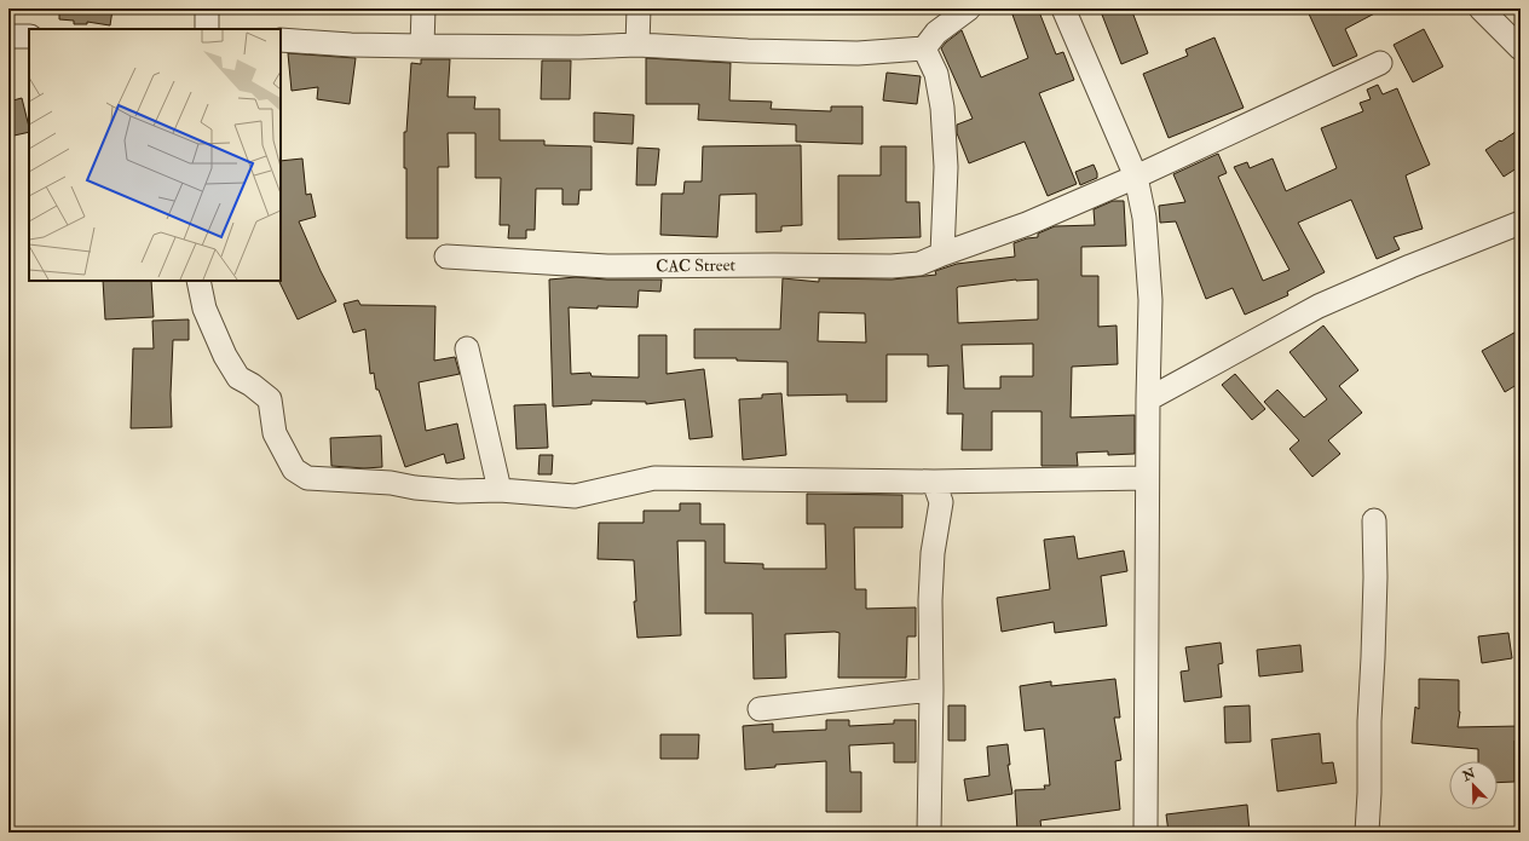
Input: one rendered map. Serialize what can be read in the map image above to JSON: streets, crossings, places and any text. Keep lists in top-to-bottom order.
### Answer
{
  "streets": {
    "street": ["CAC Street"]
  },
  "north": "top left"
}
